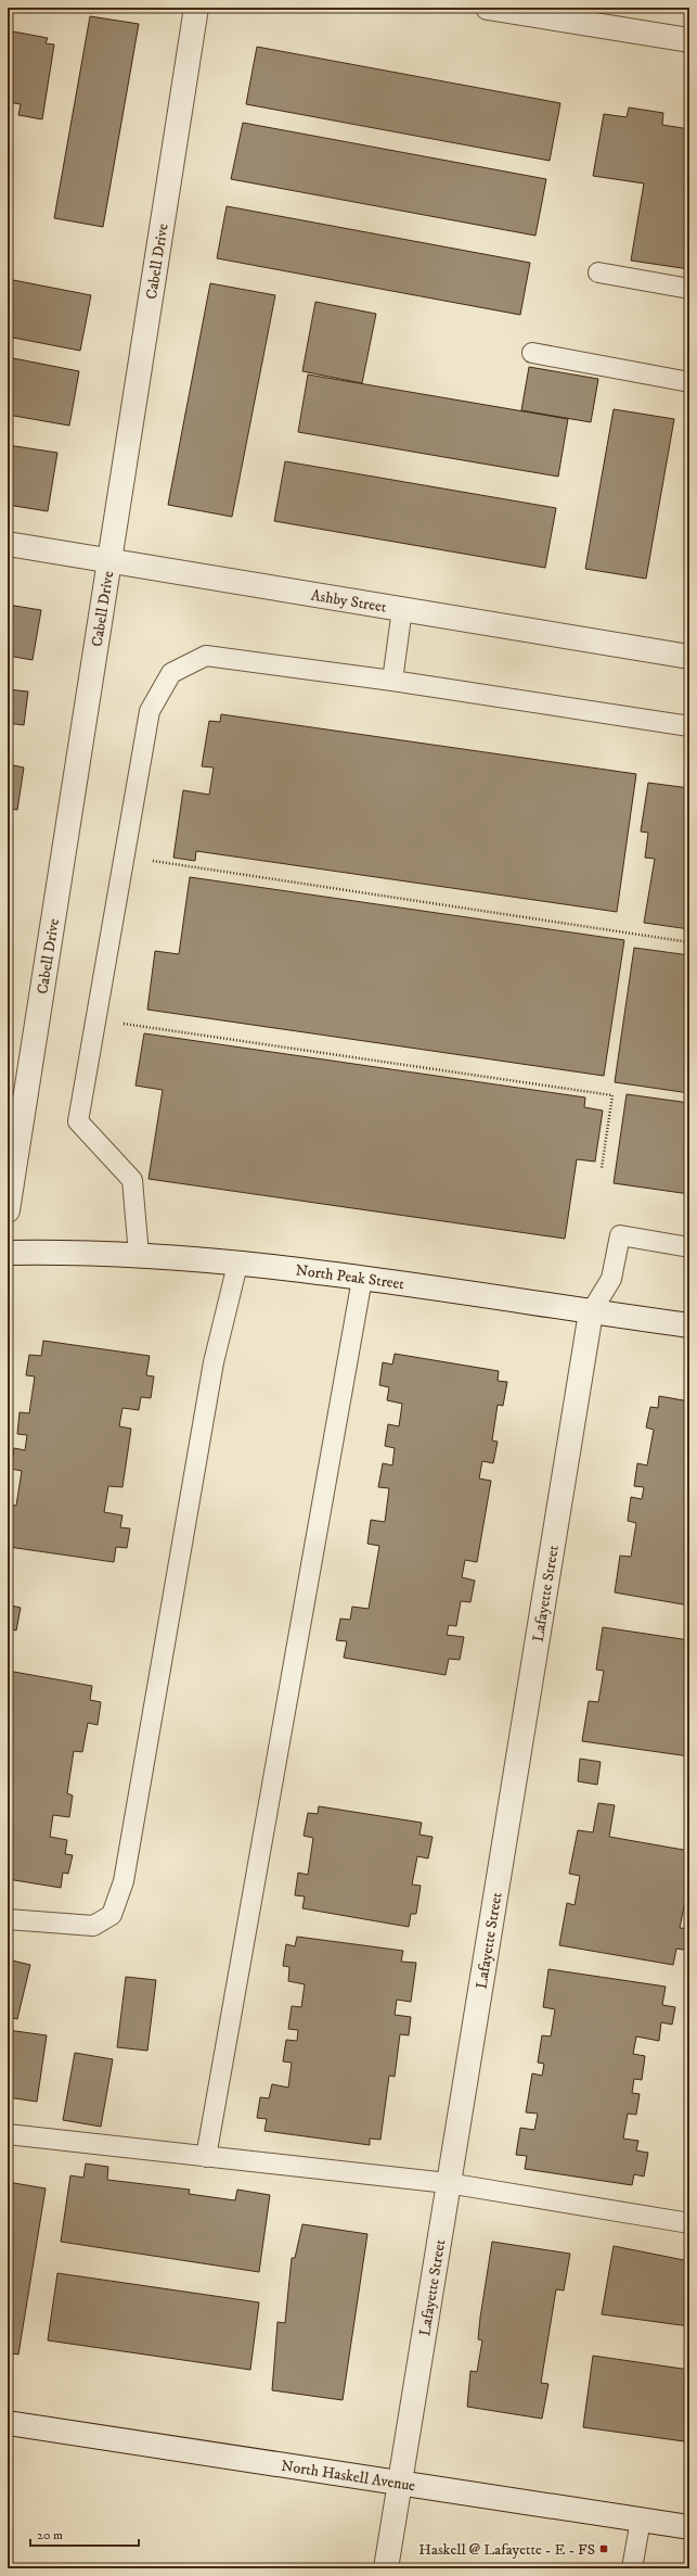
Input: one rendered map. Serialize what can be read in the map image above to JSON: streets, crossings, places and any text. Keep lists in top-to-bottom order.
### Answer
{
  "streets": {
    "street": [
      "Cabell Drive",
      "Ashby Street",
      "North Peak Street",
      "Lafayette Street",
      "North Haskell Avenue"
    ]
  },
  "crossings": [
    ["Cabell Drive", "Ashby Street"],
    ["North Peak Street", "Lafayette Street"],
    ["Lafayette Street", "North Haskell Avenue"]
  ],
  "places": {
    "transit": ["Haskell @ Lafayette - E - FS"]
  },
  "scale_bar": "20 m"
}
